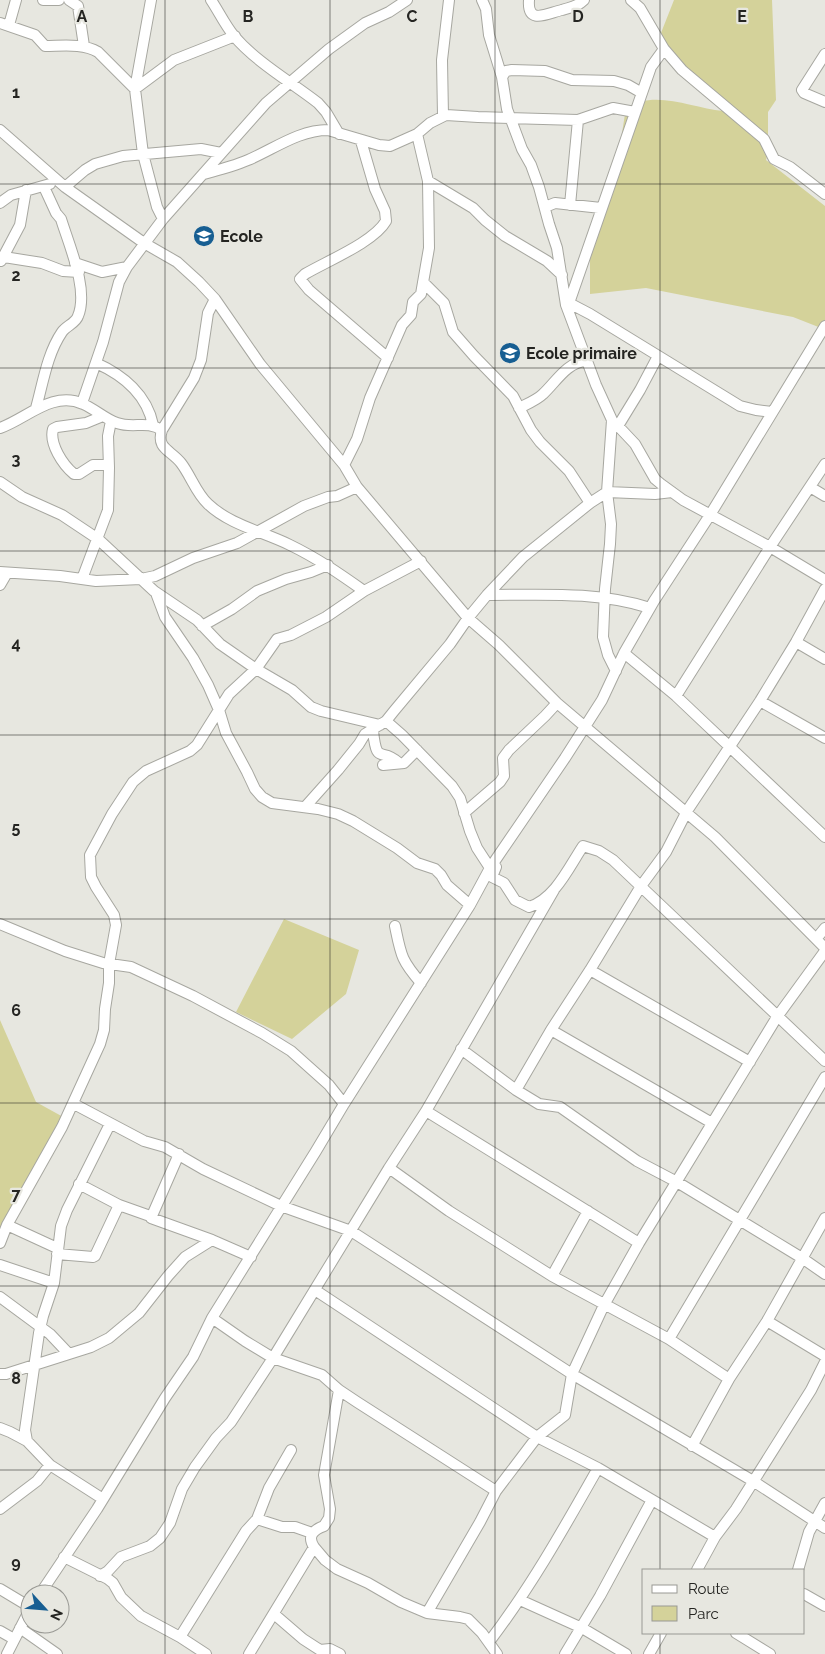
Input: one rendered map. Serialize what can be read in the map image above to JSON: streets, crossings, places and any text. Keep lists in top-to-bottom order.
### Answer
{
  "places": {
    "school or university": ["Ecole", "Ecole primaire"]
  },
  "legend": ["Route", "Parc"],
  "north": "bottom right",
  "grid": {
    "columns": [
      "A",
      "B",
      "C",
      "D",
      "E"
    ],
    "rows": [
      "1",
      "2",
      "3",
      "4",
      "5",
      "6",
      "7",
      "8",
      "9"
    ]
  }
}
